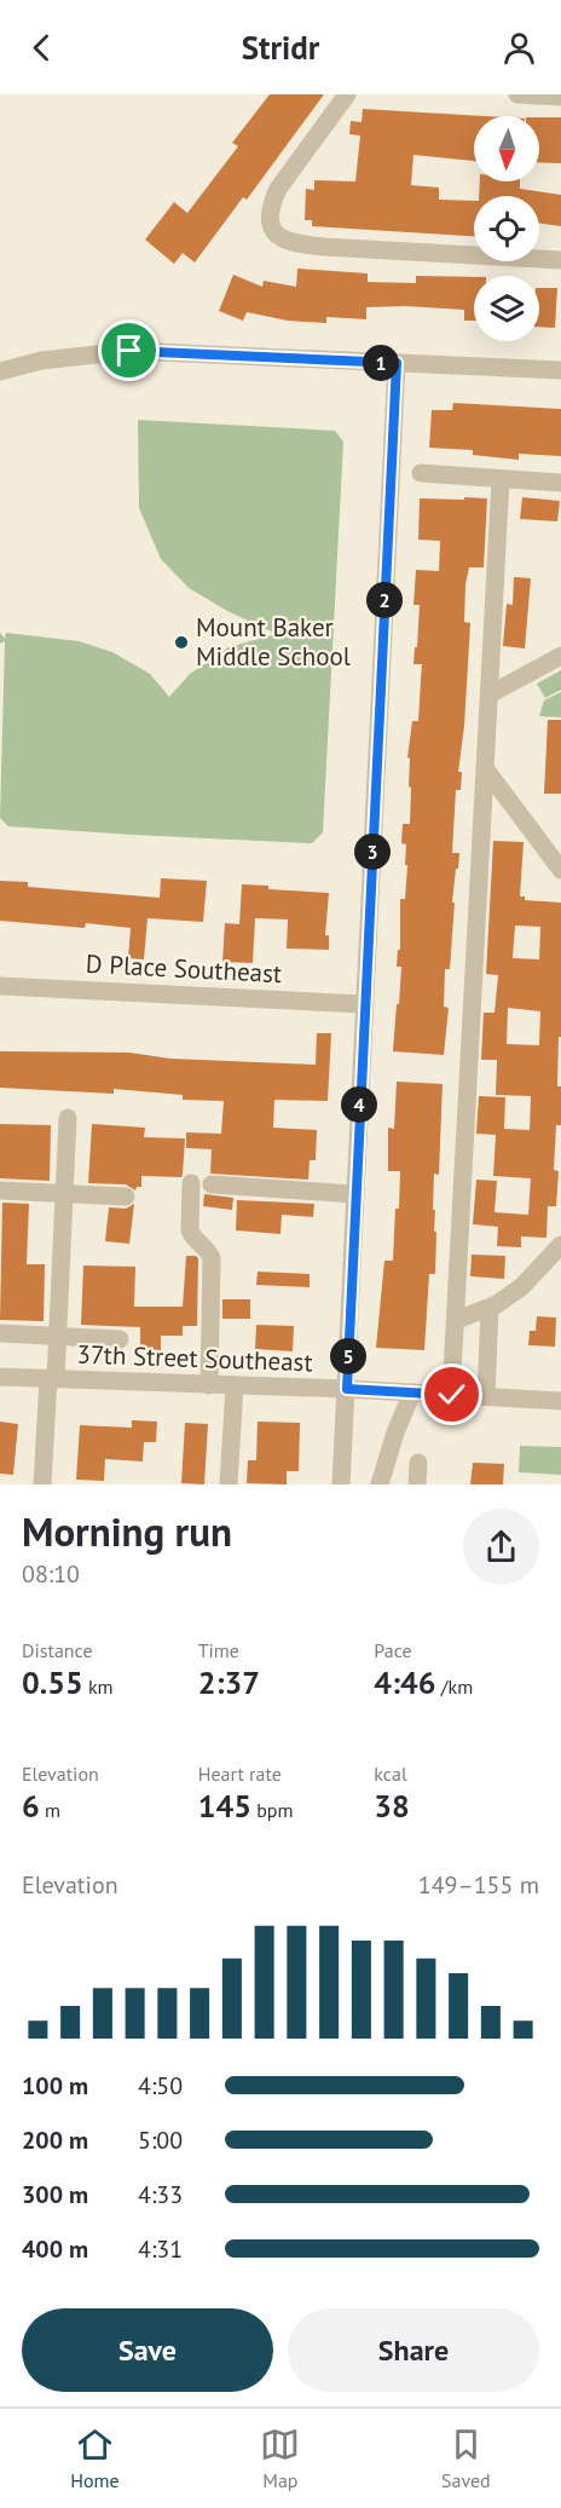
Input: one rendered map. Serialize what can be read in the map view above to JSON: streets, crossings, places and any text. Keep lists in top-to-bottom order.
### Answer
{
  "streets": {
    "street": ["D Place Southeast", "37th Street Southeast"]
  },
  "places": ["Mount Baker Middle School"],
  "north": "bottom",
  "page": {
    "header": "Stridr",
    "pins": [
      "1",
      "2",
      "3",
      "4",
      "5"
    ],
    "heading": ["Morning run", "08:10"],
    "stats": [
      ["Distance", "0.55 km"],
      ["Time", "2:37"],
      ["Pace", "4:46 /km"],
      ["Elevation", "6 m"],
      ["Heart rate", "145 bpm"],
      ["kcal", "38"]
    ],
    "chart": ["Elevation", "149–155 m"],
    "list": [
      {
        "name": "100 m",
        "note": "4:50"
      },
      {
        "name": "200 m",
        "note": "5:00"
      },
      {
        "name": "300 m",
        "note": "4:33"
      },
      {
        "name": "400 m",
        "note": "4:31"
      }
    ],
    "buttons": ["Save", "Share"],
    "tabs": ["Home", "Map", "Saved"]
  }
}
